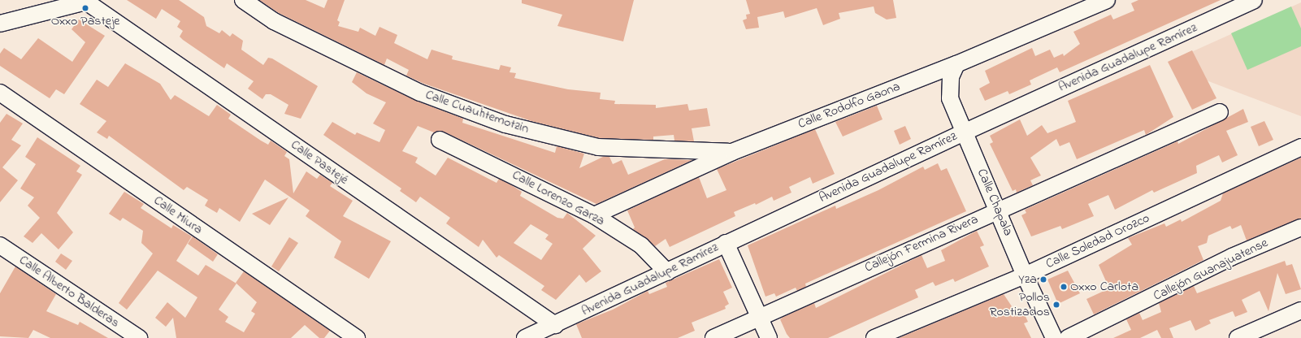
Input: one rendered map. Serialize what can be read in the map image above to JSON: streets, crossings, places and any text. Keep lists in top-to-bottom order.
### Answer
{
  "streets": {
    "street": [
      "Avenida Guadalupe Ramírez",
      "Calle Rodolfo Gaona",
      "Calle Cuauhtemotzin",
      "Calle Pastejé",
      "Calle Lorenzo Garza",
      "Calle Chapala",
      "Calle Miura",
      "Calle Soledad Orozco",
      "Callejón Fermina Rivera",
      "Callejón Guanajuatense",
      "Calle Alberto Balderas"
    ]
  },
  "crossings": [
    ["Avenida Guadalupe Ramírez", "Calle Pastejé"],
    ["Avenida Guadalupe Ramírez", "Calle Lorenzo Garza"],
    ["Avenida Guadalupe Ramírez", "Calle Chapala"],
    ["Calle Rodolfo Gaona", "Calle Cuauhtemotzin"],
    ["Calle Rodolfo Gaona", "Calle Lorenzo Garza"],
    ["Calle Rodolfo Gaona", "Calle Chapala"],
    ["Calle Chapala", "Calle Soledad Orozco"],
    ["Calle Chapala", "Callejón Fermina Rivera"]
  ],
  "places": [
    "Oxxo Pasteje",
    "Yza",
    "Oxxo Carlota",
    "Pollos Rostizados"
  ]
}
